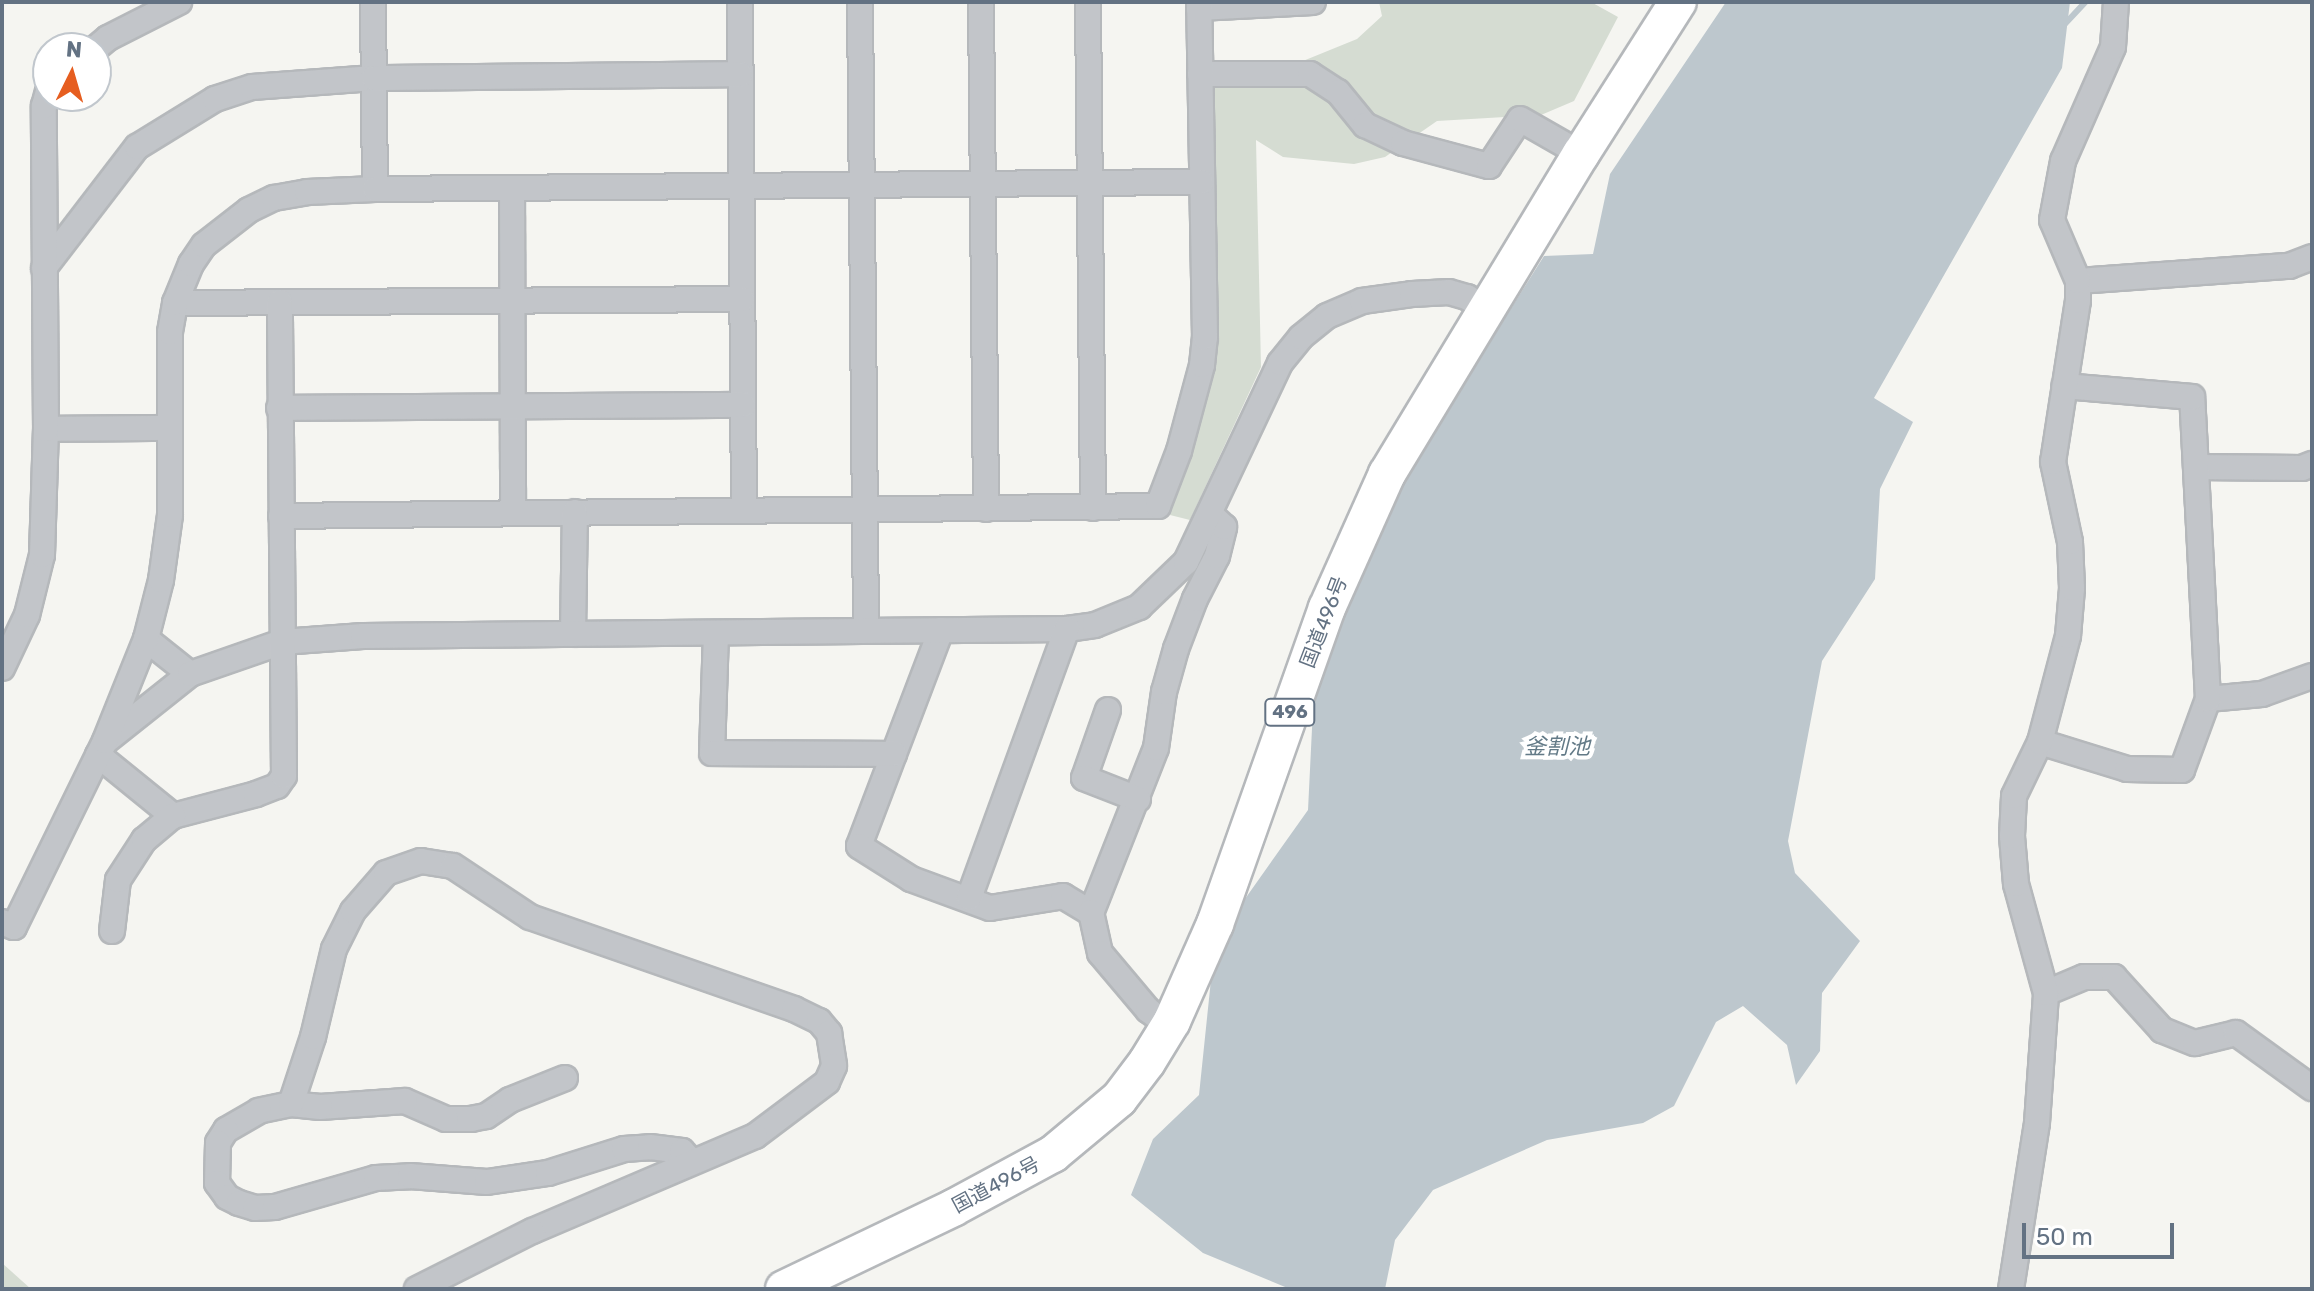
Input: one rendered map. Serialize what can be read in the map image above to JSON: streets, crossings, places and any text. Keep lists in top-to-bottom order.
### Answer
{
  "streets": {
    "highway": ["国道496号", "496"]
  },
  "water": ["釜割池"],
  "scale_bar": "50 m",
  "north": "top"
}
